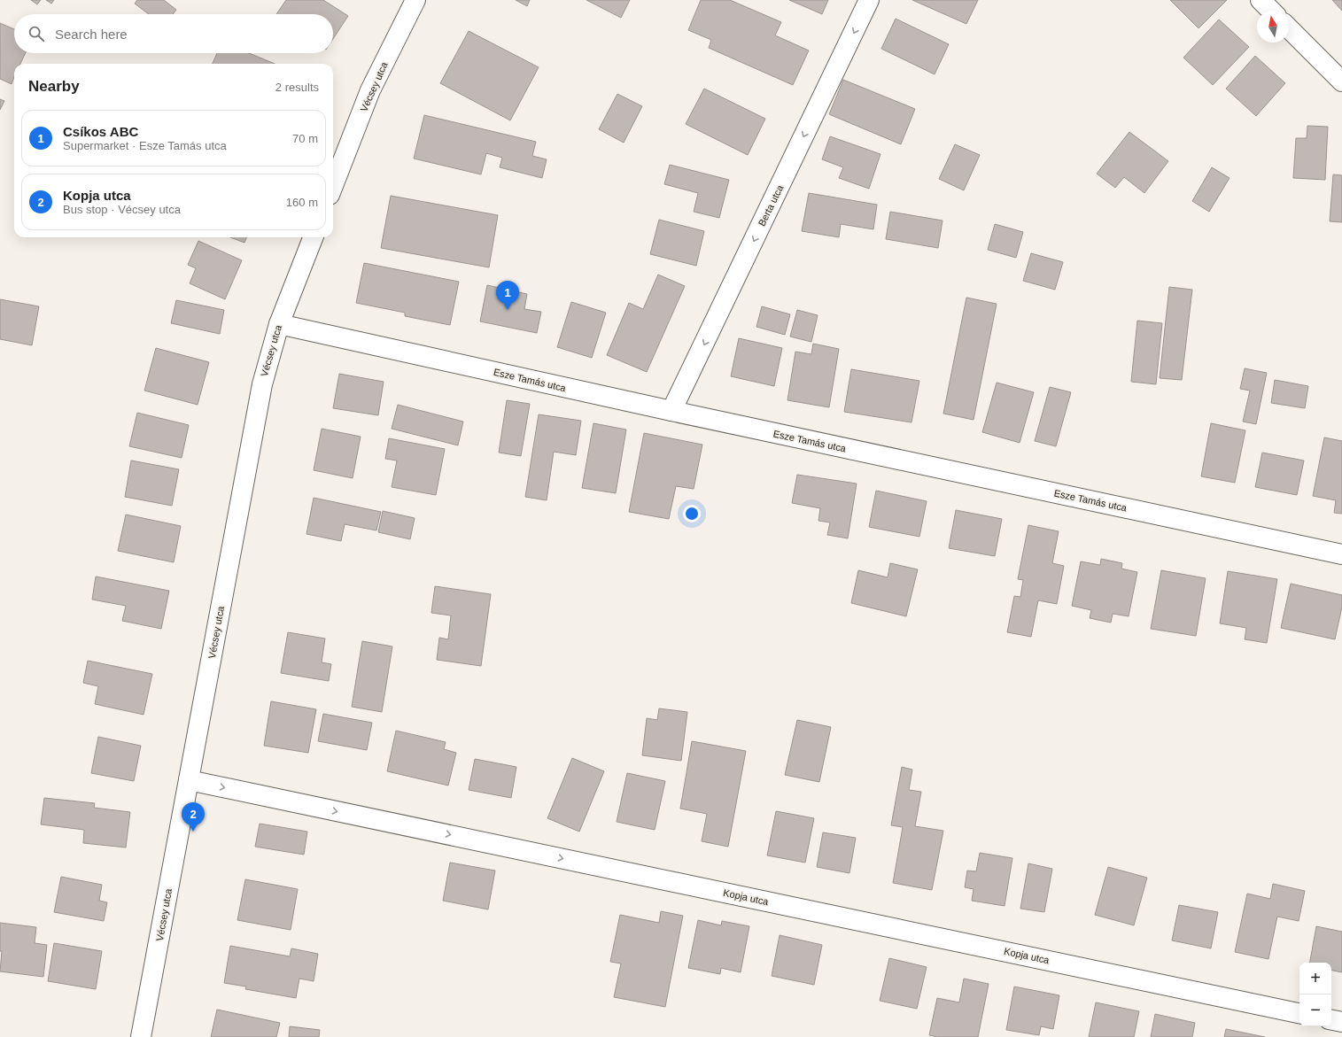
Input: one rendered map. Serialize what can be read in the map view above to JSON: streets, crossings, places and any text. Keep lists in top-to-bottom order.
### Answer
{
  "streets": {
    "street": [
      "Vécsey utca",
      "Berta utca",
      "Esze Tamás utca",
      "Kopja utca"
    ]
  },
  "crossings": [
    ["Vécsey utca", "Esze Tamás utca"],
    ["Vécsey utca", "Kopja utca"],
    ["Berta utca", "Esze Tamás utca"]
  ],
  "one_way": ["Berta utca", "Kopja utca"],
  "north": "top",
  "page": {
    "search": "Search here",
    "heading": ["Nearby", "2 results"],
    "list": [
      {
        "mark": "1",
        "name": "Csíkos ABC",
        "note": "Supermarket · Esze Tamás utca",
        "value": "70 m"
      },
      {
        "mark": "2",
        "name": "Kopja utca",
        "note": "Bus stop · Vécsey utca",
        "value": "160 m"
      }
    ],
    "pins": ["1", "2"],
    "map_buttons": ["+", "−"]
  }
}
